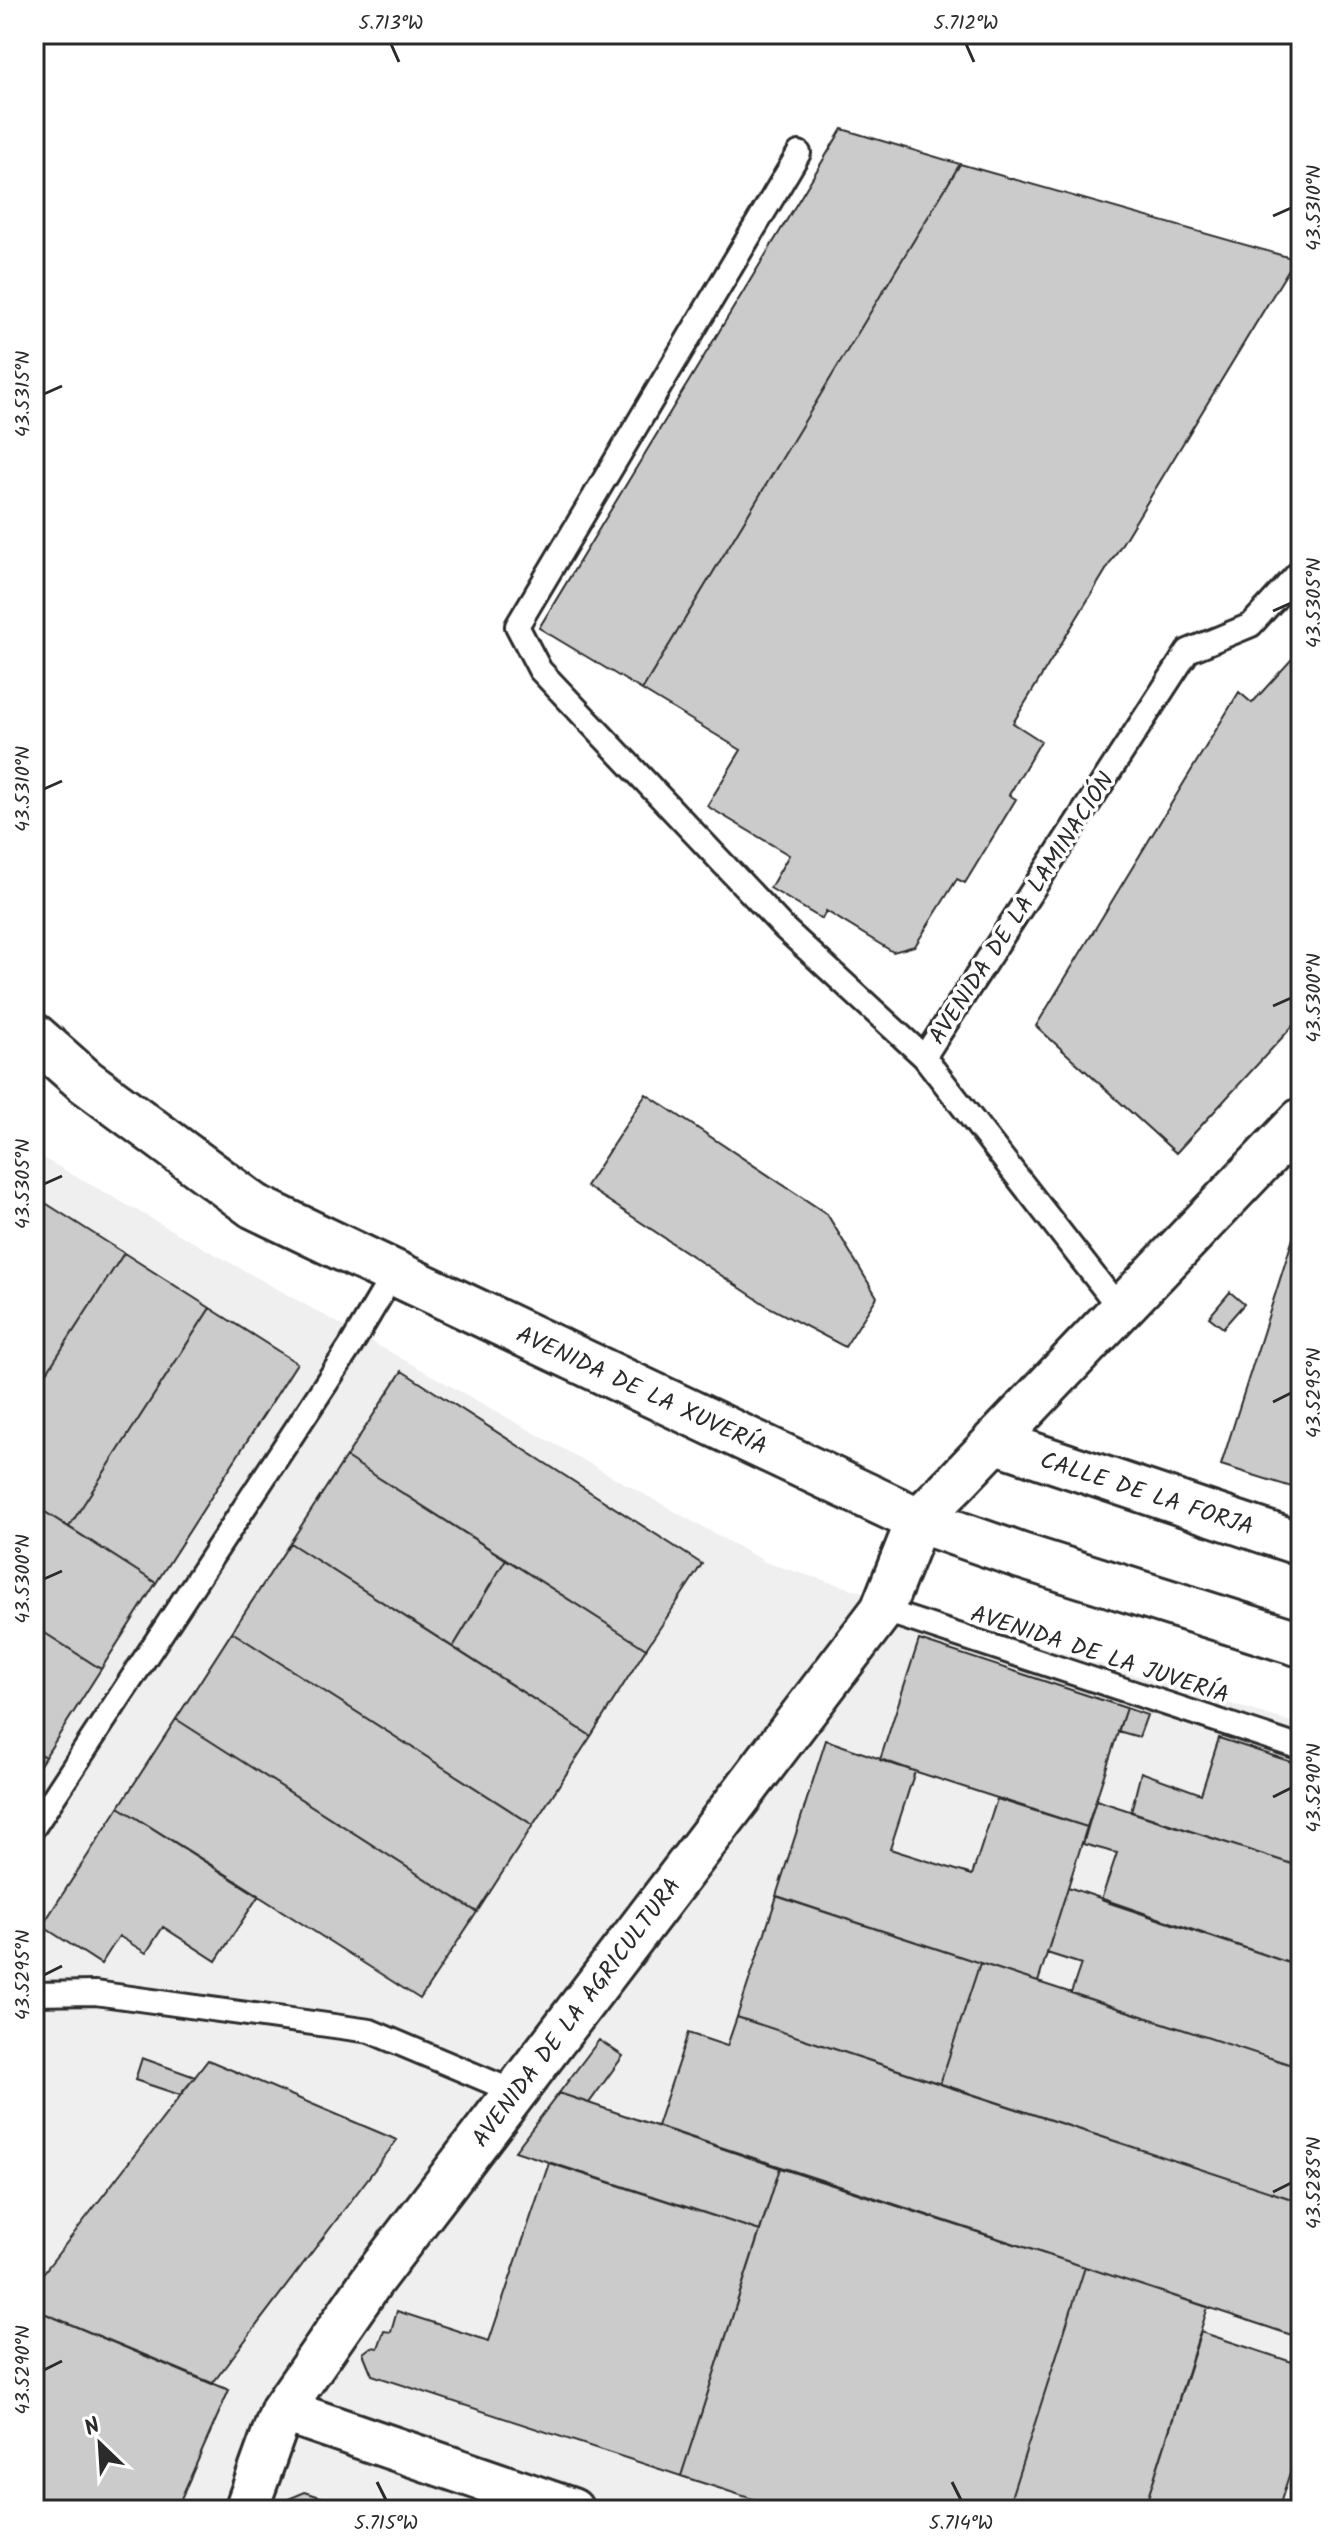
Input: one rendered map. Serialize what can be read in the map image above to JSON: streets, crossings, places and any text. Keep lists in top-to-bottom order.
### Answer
{
  "streets": {
    "street": ["AVENIDA DE LA XUVERÍA", "CALLE DE LA FORJA", "AVENIDA DE LA AGRICULTURA"],
    "lane": ["AVENIDA DE LA LAMINACIÓN", "AVENIDA DE LA JUVERÍA"]
  },
  "crossings": [
    ["AVENIDA DE LA XUVERÍA", "AVENIDA DE LA AGRICULTURA"],
    ["AVENIDA DE LA JUVERÍA", "AVENIDA DE LA AGRICULTURA"]
  ],
  "north": "top left",
  "coordinates": [
    "5.713°W",
    "5.712°W",
    "43.5310°N",
    "43.5315°N",
    "43.5305°N",
    "43.5300°N",
    "43.5295°N",
    "43.5290°N",
    "43.5285°N",
    "5.715°W",
    "5.714°W"
  ]
}
